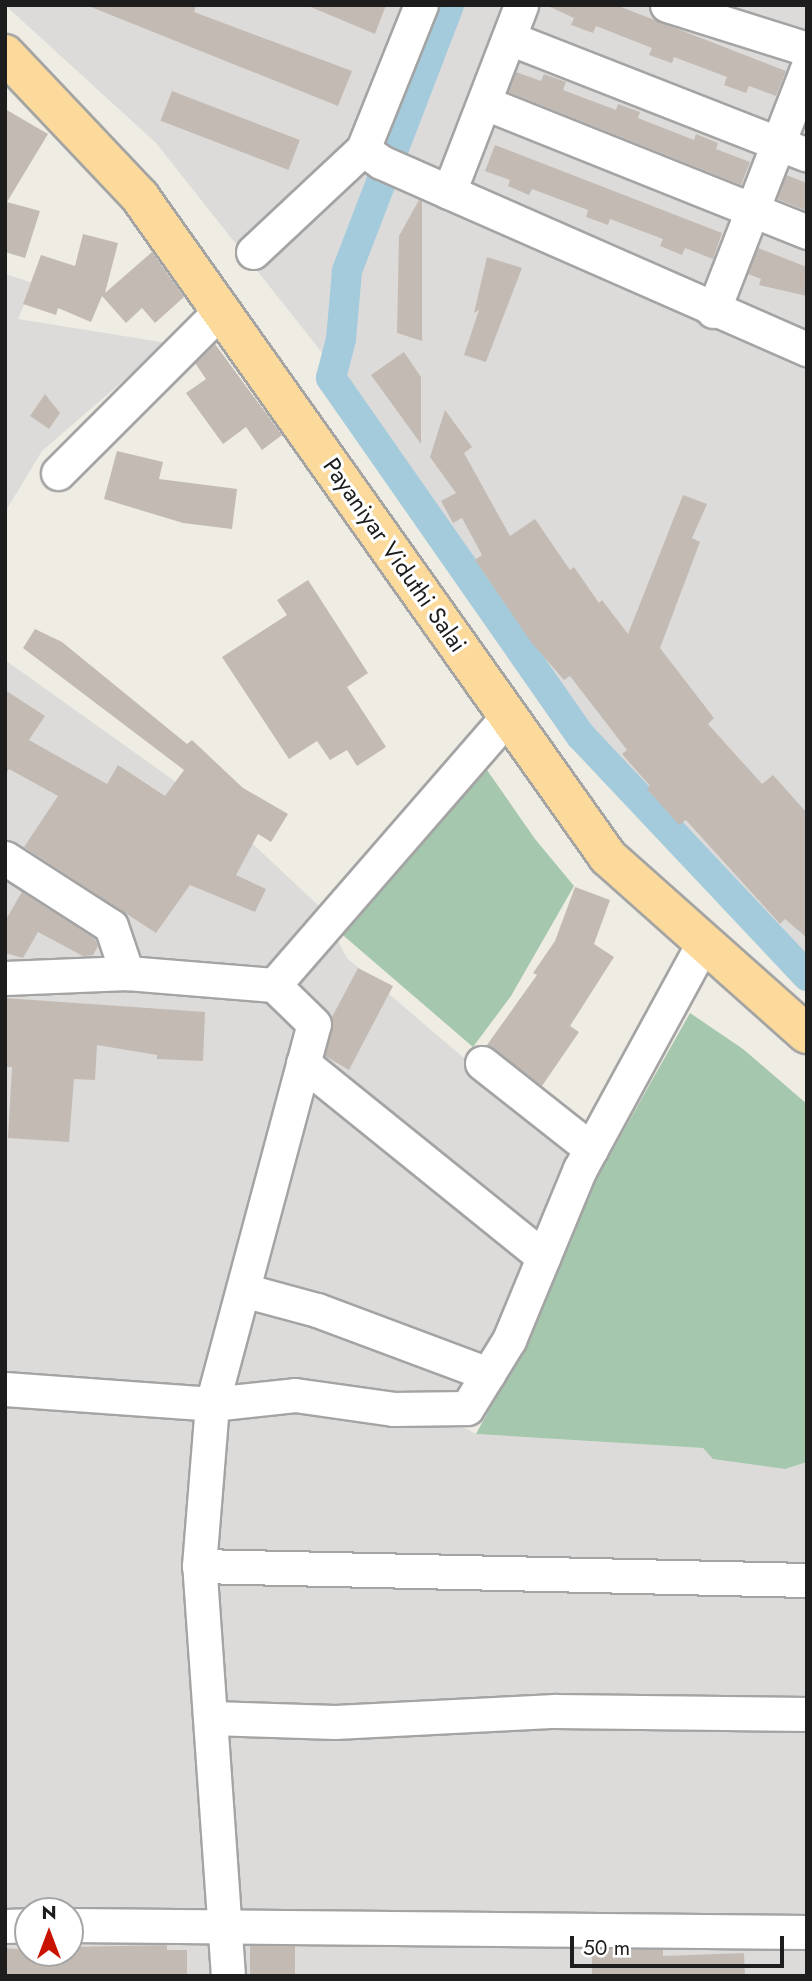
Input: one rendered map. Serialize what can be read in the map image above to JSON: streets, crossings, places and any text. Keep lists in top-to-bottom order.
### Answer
{
  "streets": {
    "main road": ["Payaniyar Viduthi Salai"]
  },
  "scale_bar": "50 m",
  "north": "top"
}
